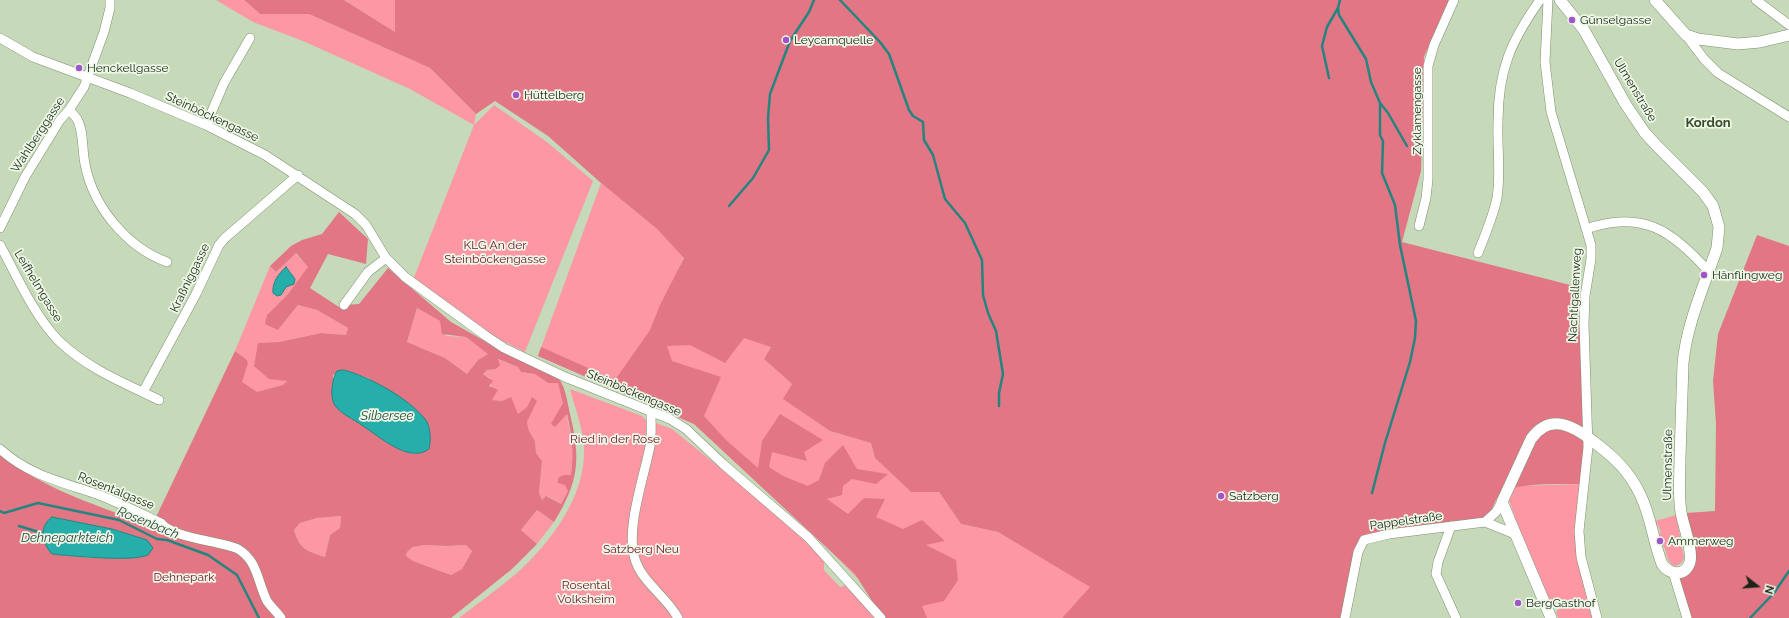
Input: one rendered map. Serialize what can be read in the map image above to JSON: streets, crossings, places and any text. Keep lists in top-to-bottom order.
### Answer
{
  "streets": {
    "street": [
      "Ulmenstraße",
      "Zyklamengasse",
      "Steinböckengasse",
      "Wahlberggasse",
      "Kraßniggasse",
      "Leifhelmgasse",
      "Nachtigallenweg",
      "Rosentalgasse",
      "Pappelstraße"
    ]
  },
  "crossings": [
    ["Ulmenstraße", "Nachtigallenweg"],
    ["Steinböckengasse", "Wahlberggasse"],
    ["Steinböckengasse", "Kraßniggasse"],
    ["Kraßniggasse", "Leifhelmgasse"]
  ],
  "districts": ["Kordon"],
  "water": ["Silbersee", "Rosenbach", "Dehneparkteich"],
  "parks": [
    "KLG An der Steinböckengasse",
    "Ried in der Rose",
    "Satzberg Neu",
    "Dehnepark",
    "Rosental Volksheim"
  ],
  "places": [
    "Günselgasse",
    "Leycamquelle",
    "Henckellgasse",
    "Hüttelberg",
    "Hänflingweg",
    "Satzberg",
    "Ammerweg",
    "BergGasthof"
  ],
  "north": "right"
}
